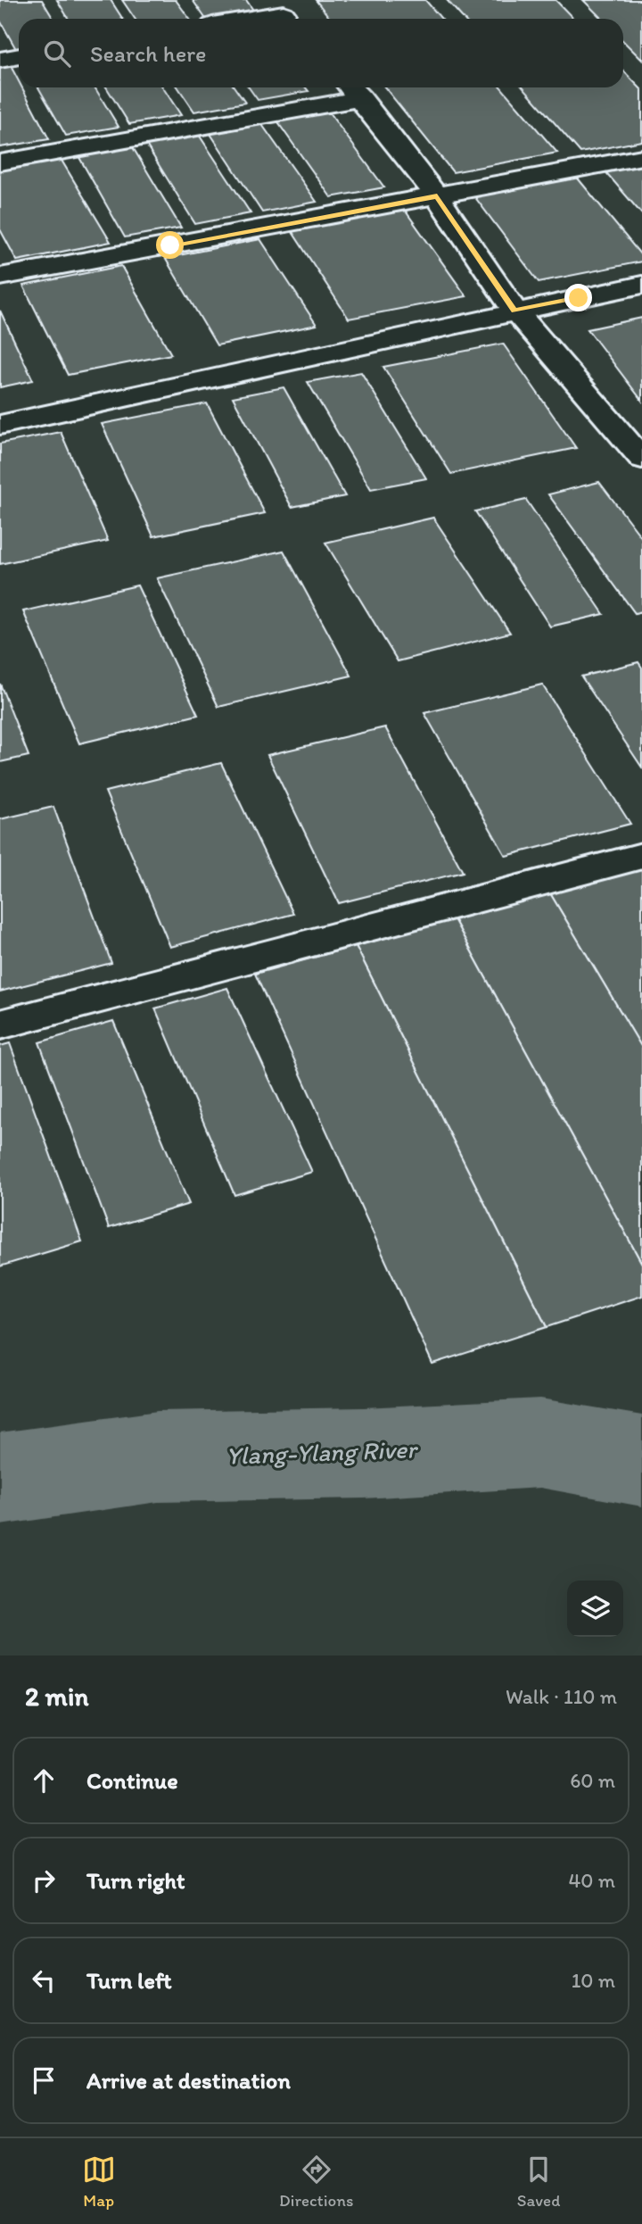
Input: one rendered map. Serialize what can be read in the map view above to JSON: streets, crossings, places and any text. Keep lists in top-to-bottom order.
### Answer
{
  "water": ["Ylang-Ylang River"],
  "page": {
    "search": "Search here",
    "heading": ["2 min", "Walk · 110 m"],
    "list": [
      ["Continue", "60 m"],
      ["Turn right", "40 m"],
      ["Turn left", "10 m"],
      "Arrive at destination"
    ],
    "nav": ["Map", "Directions", "Saved"]
  }
}
